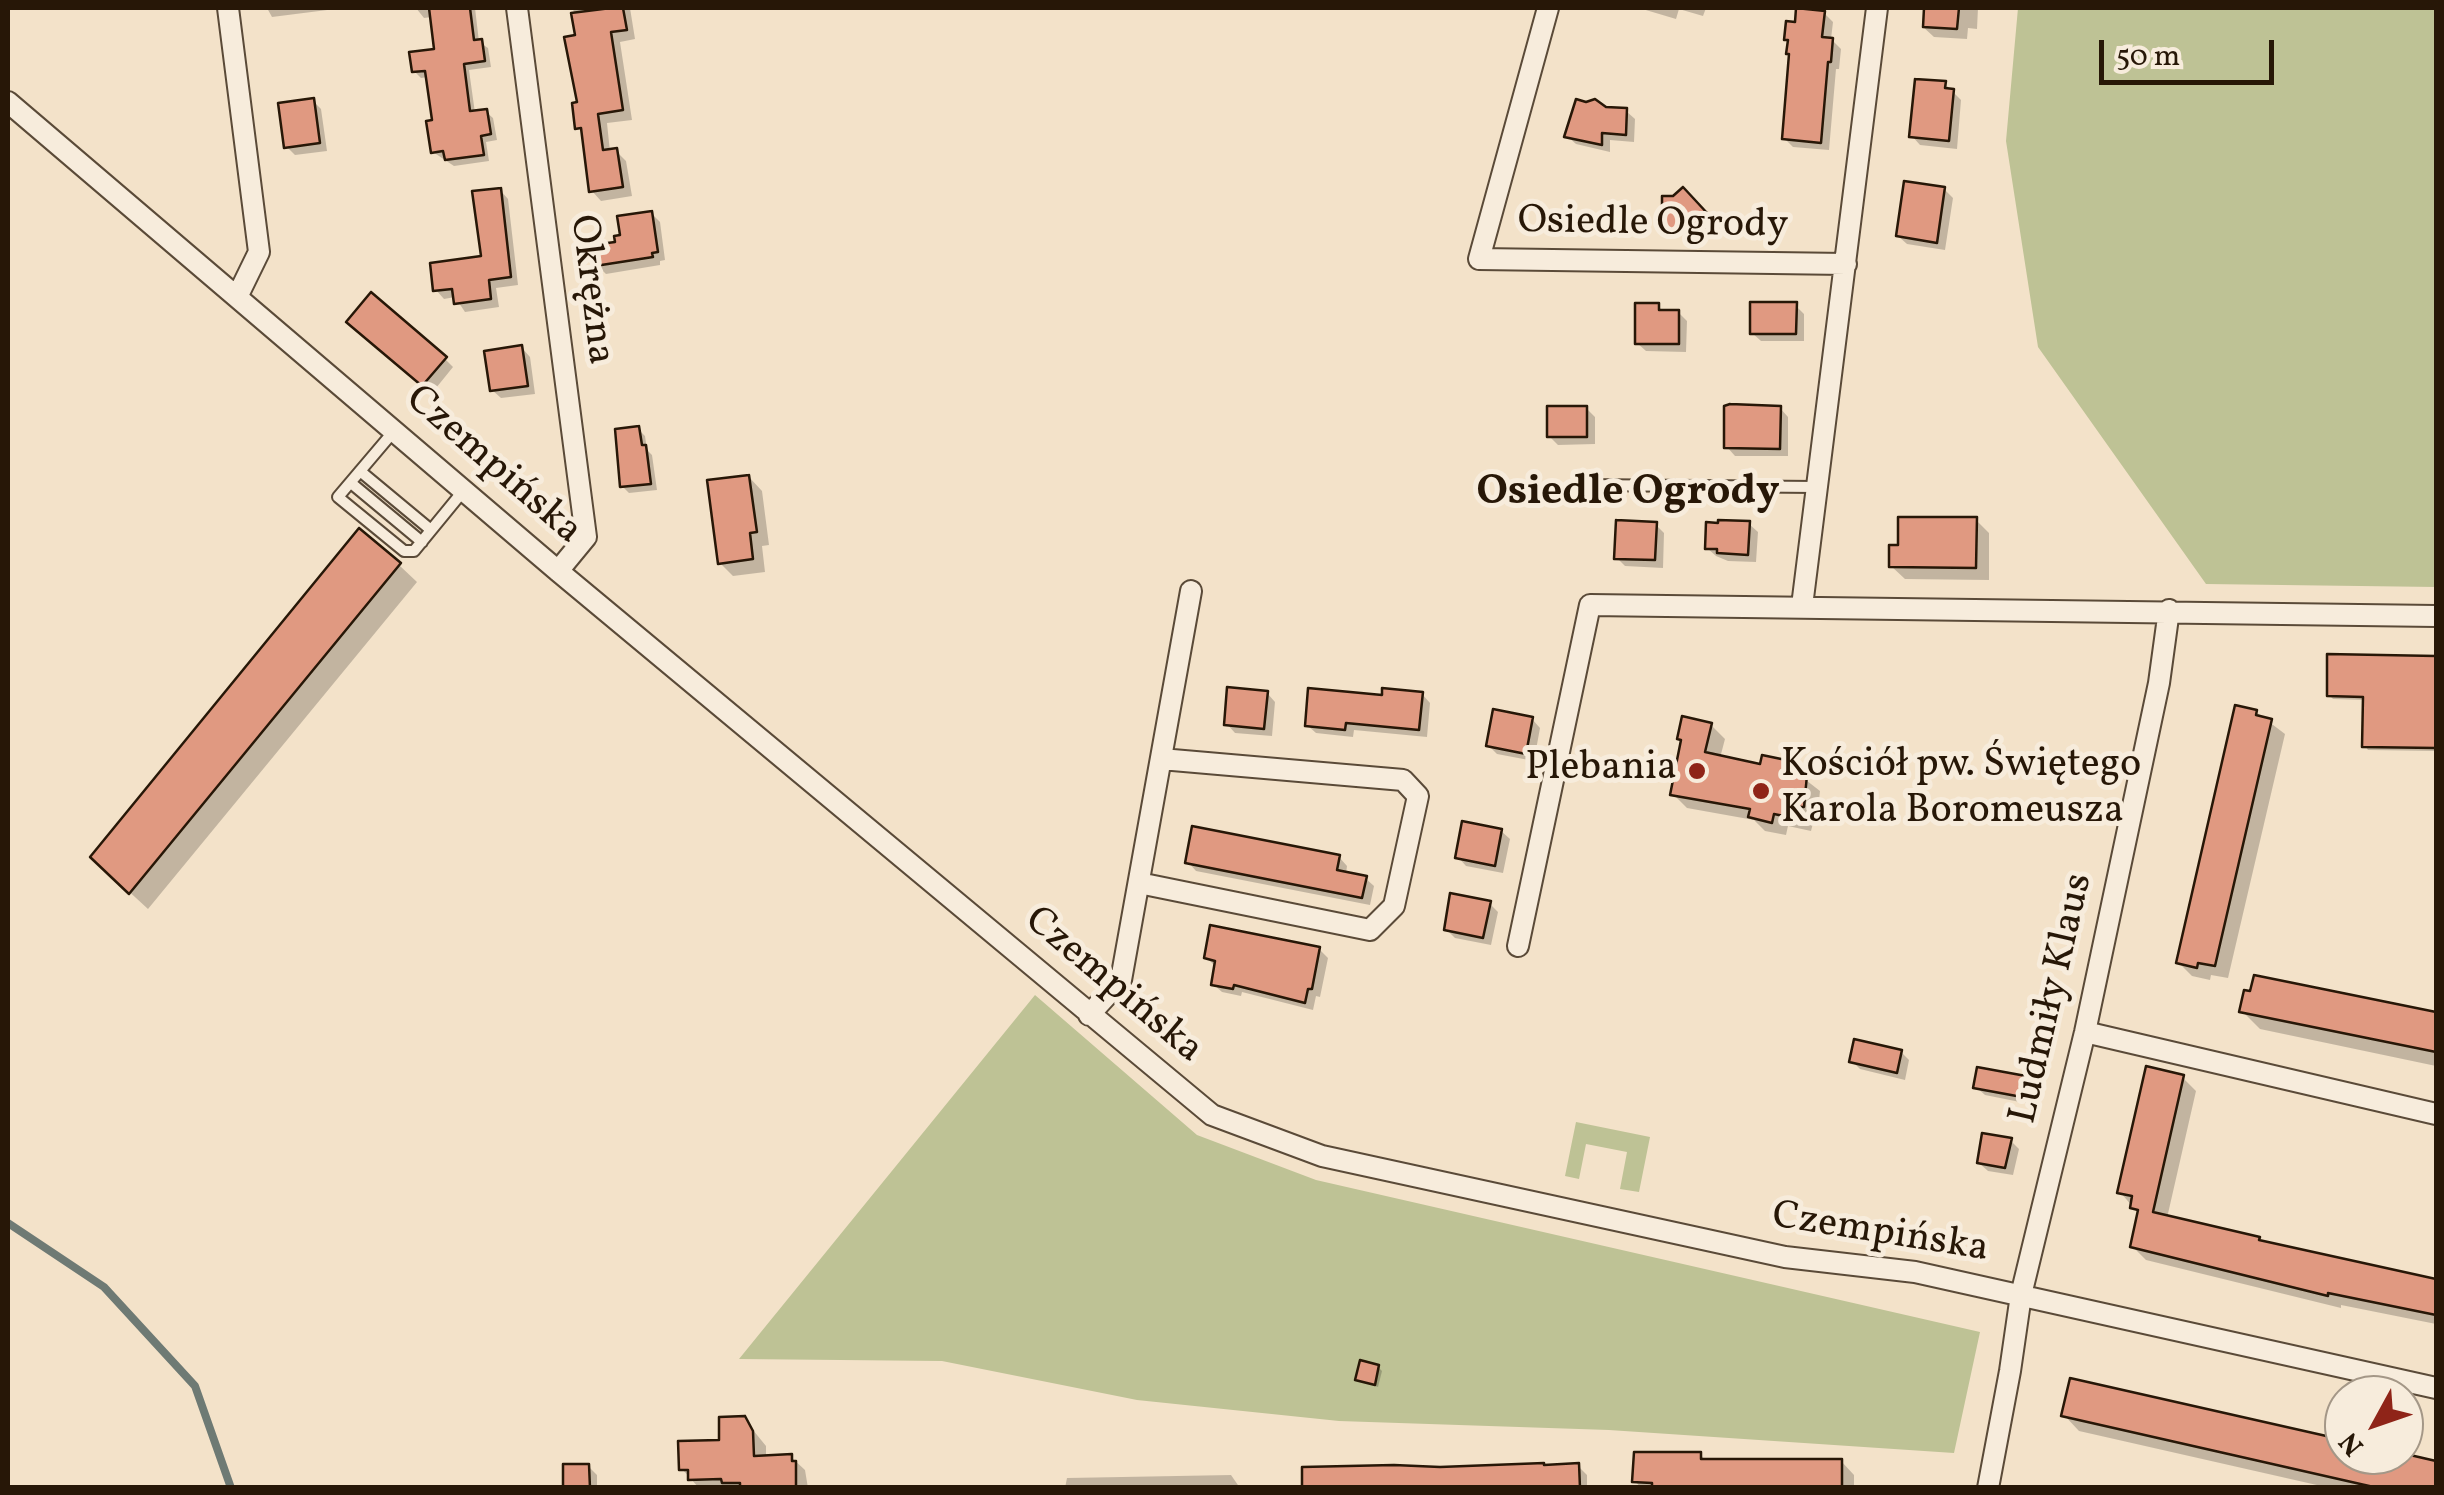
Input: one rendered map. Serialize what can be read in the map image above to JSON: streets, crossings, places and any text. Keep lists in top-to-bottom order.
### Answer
{
  "streets": {
    "street": [
      "Osiedle Ogrody",
      "Okrężna",
      "Czempińska",
      "Ludmiły Klaus"
    ]
  },
  "crossings": [
    ["Okrężna", "Czempińska"],
    ["Czempińska", "Ludmiły Klaus"]
  ],
  "districts": ["Osiedle Ogrody"],
  "places": ["Plebania", "Kościół pw. Świętego Karola Boromeusza"],
  "scale_bar": "50 m",
  "north": "bottom left"
}
